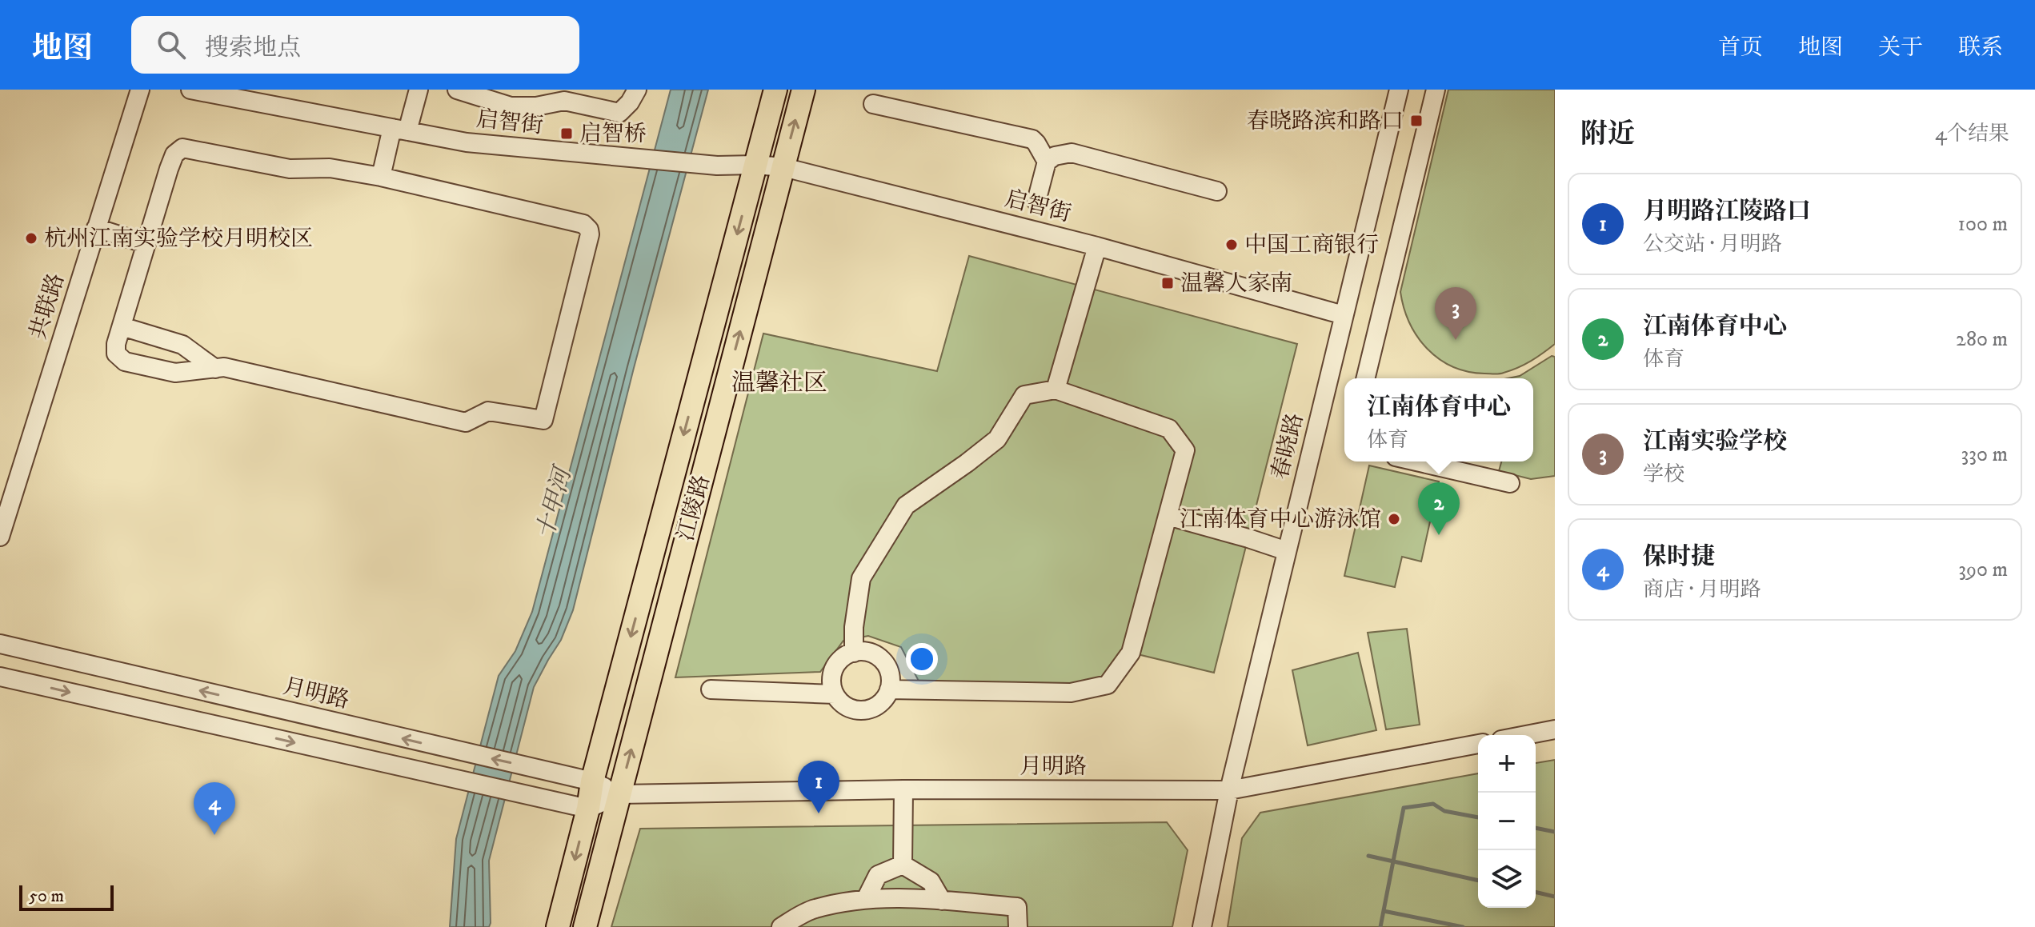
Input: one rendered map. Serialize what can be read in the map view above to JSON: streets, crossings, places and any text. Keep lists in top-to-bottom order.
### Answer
{
  "streets": {
    "main road": ["江陵路"],
    "street": [
      "启智街",
      "共联路",
      "春晓路",
      "月明路"
    ]
  },
  "crossings": [
    ["启智街", "春晓路"],
    ["启智街", "江陵路"],
    ["春晓路", "月明路"],
    ["江陵路", "月明路"]
  ],
  "districts": ["温馨社区"],
  "water": ["十甲河"],
  "places": {
    "transit": ["春晓路滨和路口", "启智桥", "温馨人家南"],
    "other": ["杭州江南实验学校月明校区", "中国工商银行", "江南体育中心游泳馆"]
  },
  "scale_bar": "50 m",
  "page": {
    "header": "地图",
    "search": "搜索地点",
    "nav": [
      "首页",
      "地图",
      "关于",
      "联系"
    ],
    "heading": ["附近", "4个结果"],
    "list": [
      {
        "mark": "1",
        "name": "月明路江陵路口",
        "note": "公交站 · 月明路",
        "value": "100 m"
      },
      {
        "mark": "2",
        "name": "江南体育中心",
        "note": "体育",
        "value": "280 m"
      },
      {
        "mark": "3",
        "name": "江南实验学校",
        "note": "学校",
        "value": "330 m"
      },
      {
        "mark": "4",
        "name": "保时捷",
        "note": "商店 · 月明路",
        "value": "390 m"
      }
    ],
    "pins": [
      "3",
      "2",
      "1",
      "4"
    ],
    "popup": ["江南体育中心", "体育"],
    "map_buttons": ["+", "−"],
    "scale": "50 m"
  }
}
